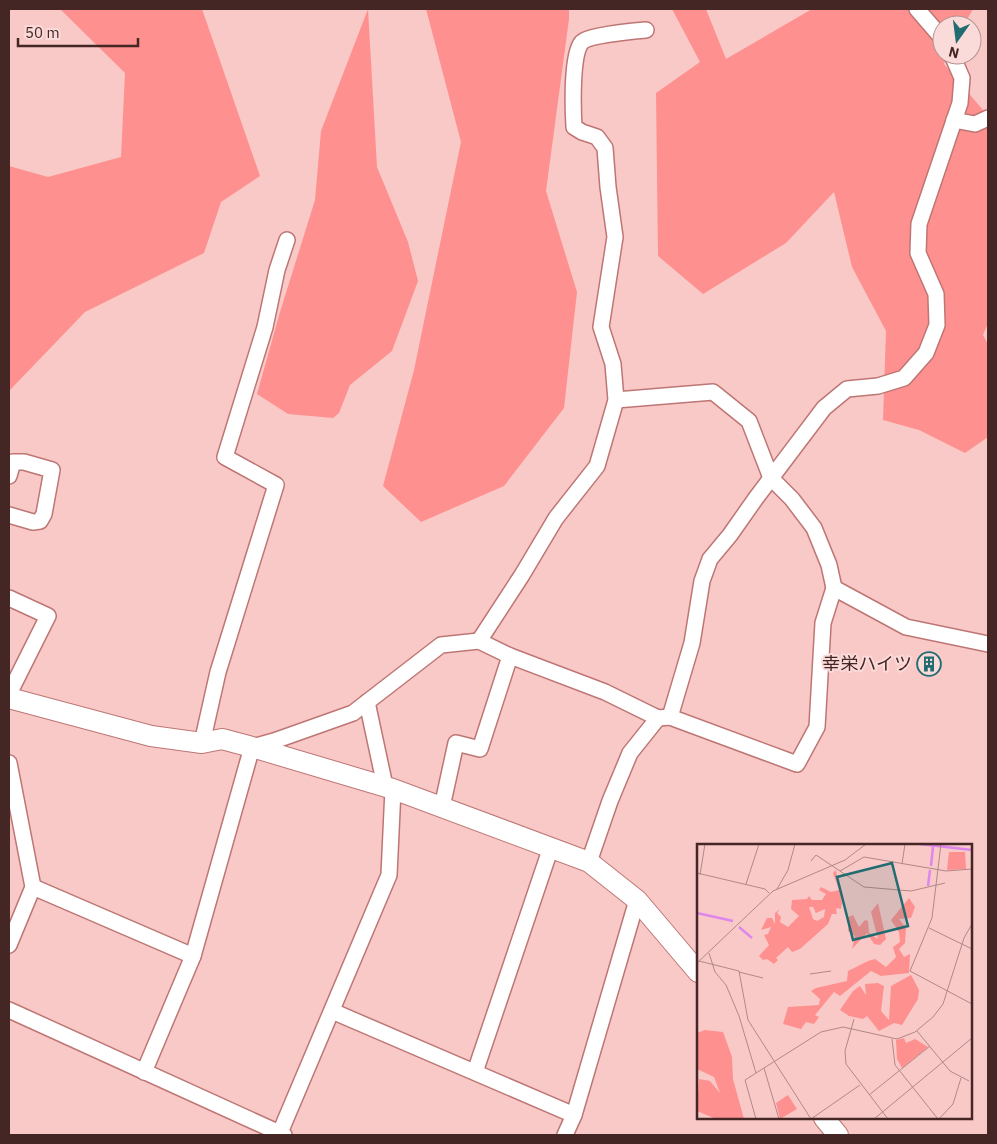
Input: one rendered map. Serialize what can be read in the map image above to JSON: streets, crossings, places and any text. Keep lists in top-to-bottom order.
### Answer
{
  "places": {
    "building": ["幸栄ハイツ"]
  },
  "scale_bar": "50 m",
  "north": "bottom"
}
